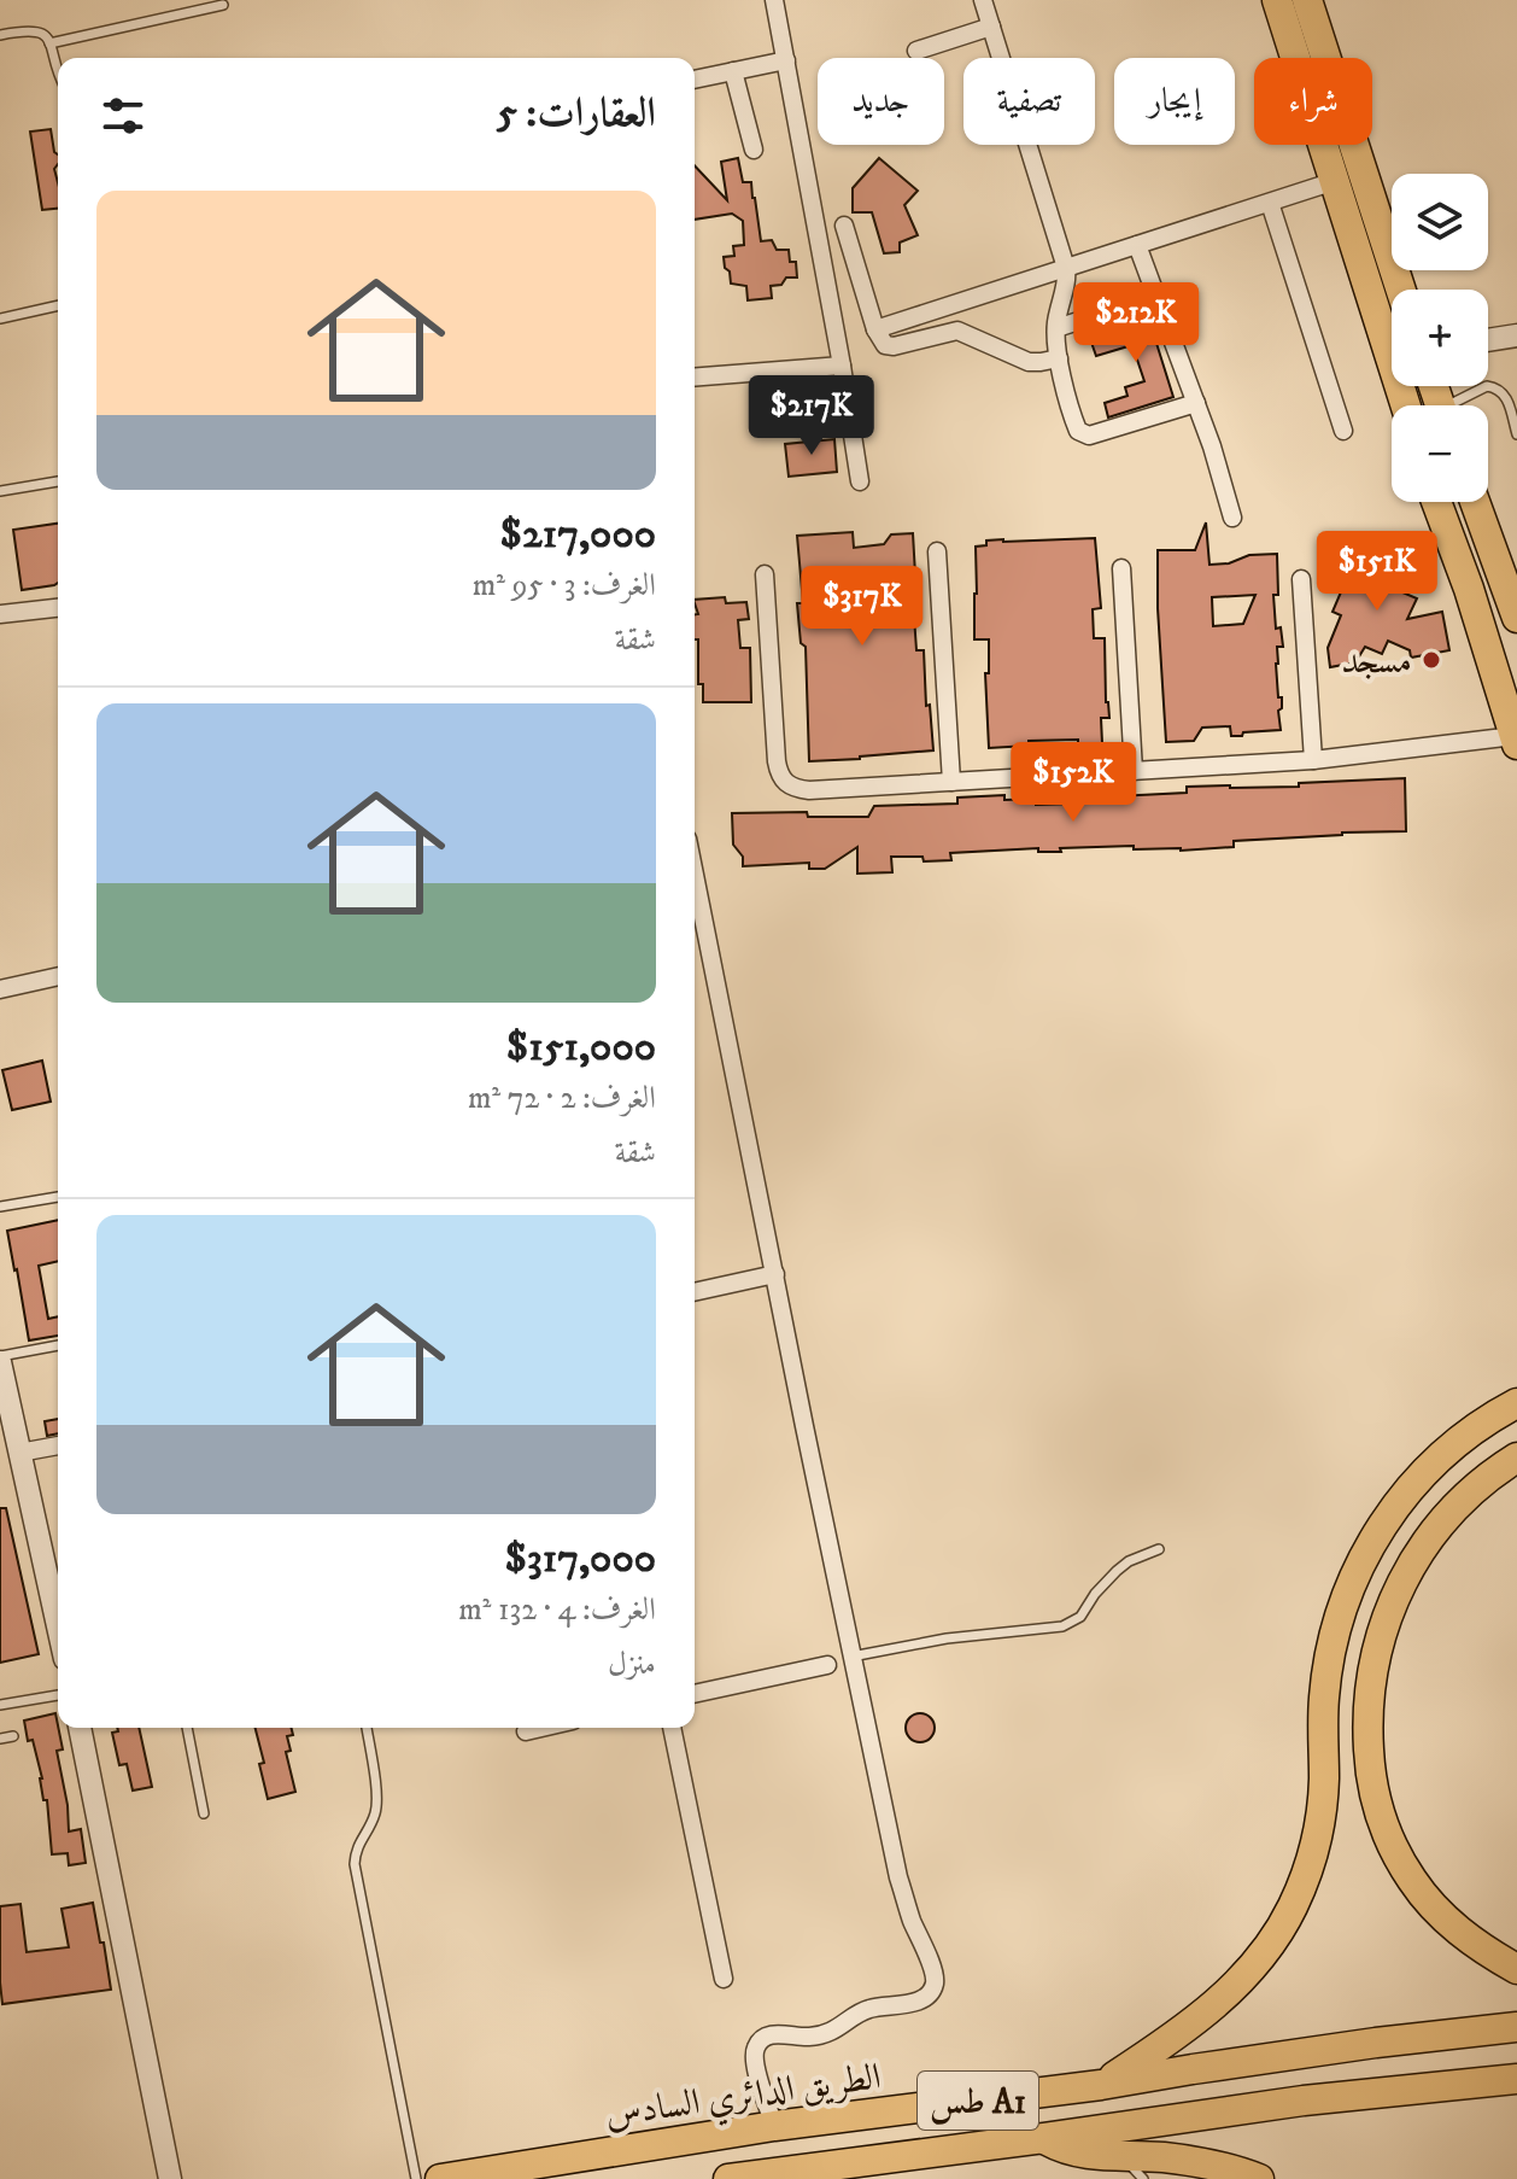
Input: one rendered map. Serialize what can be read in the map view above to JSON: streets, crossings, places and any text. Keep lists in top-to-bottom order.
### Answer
{
  "streets": {
    "highway": ["الطريق الدائري السادس", "طس A1"]
  },
  "places": ["مسجد"],
  "page": {
    "chip": [
      "شراء",
      "إيجار",
      "تصفية",
      "جديد"
    ],
    "heading": "العقارات: 5",
    "map_buttons": ["+", "−"],
    "list": [
      {
        "name": "$217,000",
        "note": "الغرف: 3 · 95 m² · شقة"
      },
      {
        "name": "$151,000",
        "note": "الغرف: 2 · 72 m² · شقة"
      },
      {
        "name": "$317,000",
        "note": "الغرف: 4 · 132 m² · منزل"
      }
    ],
    "price": [
      "$212K",
      "$217K",
      "$151K",
      "$317K",
      "$152K"
    ]
  }
}
